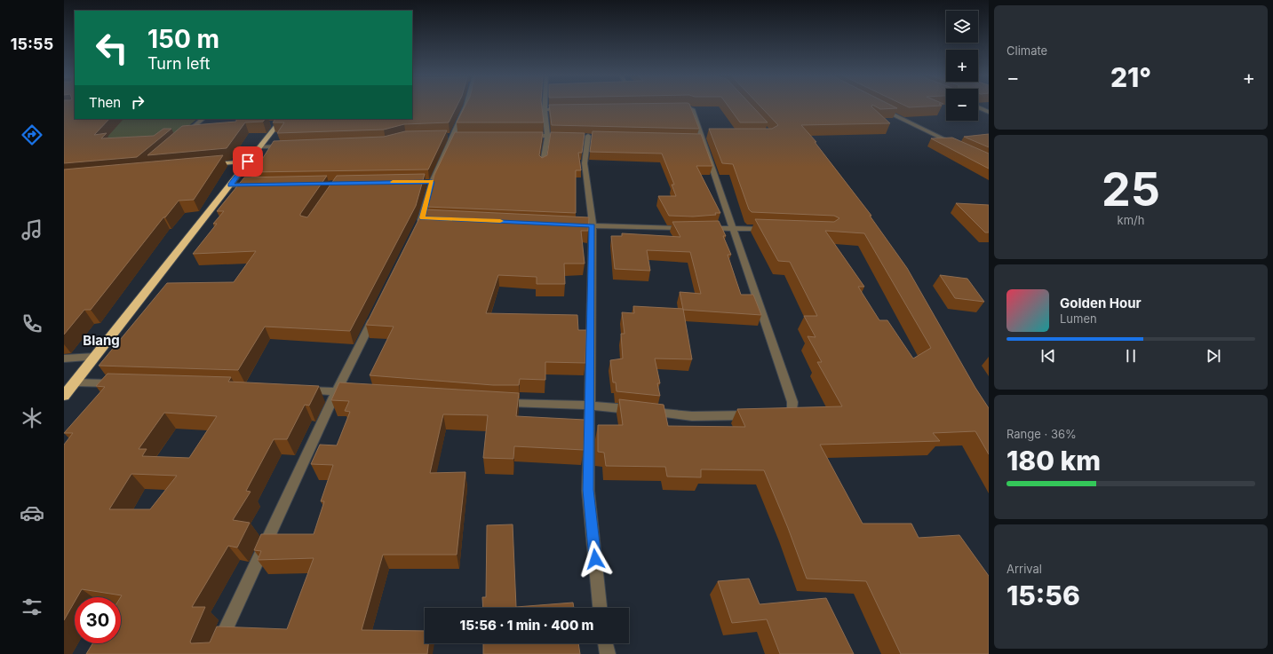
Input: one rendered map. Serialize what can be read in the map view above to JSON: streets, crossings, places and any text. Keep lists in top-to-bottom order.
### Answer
{
  "districts": ["Blang"],
  "page": {
    "tabs": "15:55",
    "tile": [
      "Climate",
      ["25", "km/h"],
      ["Range · 36%", "180 km"],
      ["Arrival", "15:56"]
    ],
    "map_buttons": ["+", "−"],
    "turn": ["150 m", "Turn left"],
    "heat": ["−", "21°", "+"],
    "then": "Then",
    "song": ["Golden Hour", "Lumen"],
    "limit": "30",
    "trip": "15:56 · 1 min · 400 m"
  }
}
